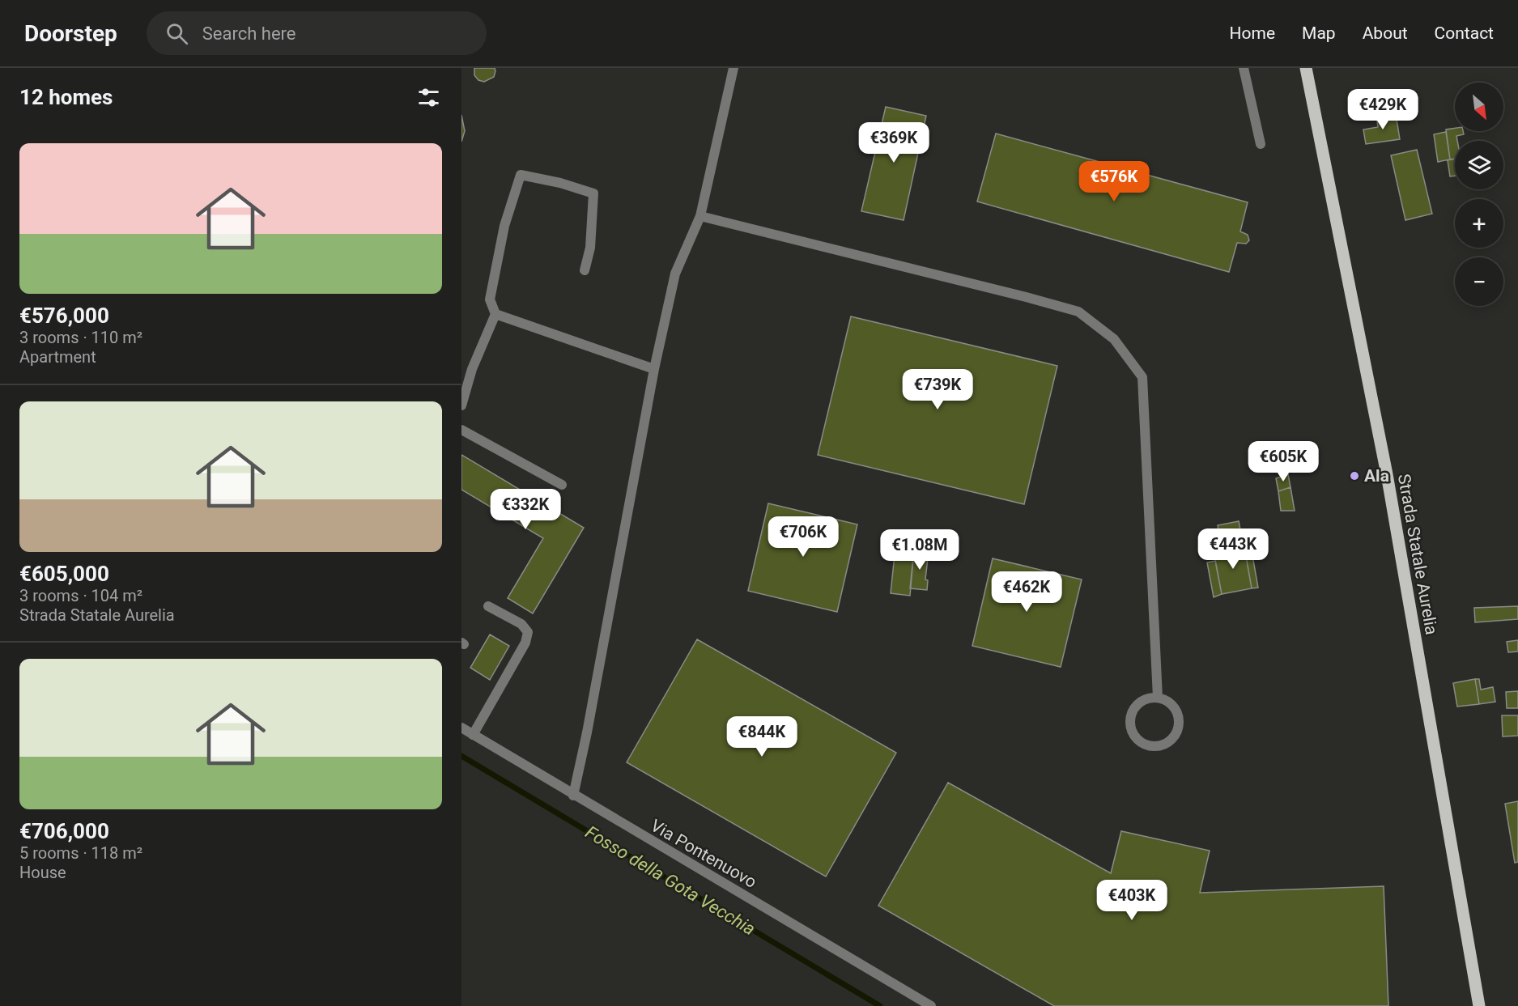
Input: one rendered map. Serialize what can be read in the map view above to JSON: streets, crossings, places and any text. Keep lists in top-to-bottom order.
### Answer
{
  "streets": {
    "main road": ["Strada Statale Aurelia"],
    "street": ["Via Pontenuovo"]
  },
  "water": ["Fosso della Gota Vecchia"],
  "places": ["Ala"],
  "north": "bottom right",
  "page": {
    "header": "Doorstep",
    "search": "Search here",
    "nav": [
      "Home",
      "Map",
      "About",
      "Contact"
    ],
    "heading": "12 homes",
    "map_buttons": ["+", "−"],
    "price": [
      "€429K",
      "€369K",
      "€576K",
      "€739K",
      "€605K",
      "€332K",
      "€706K",
      "€443K",
      "€1.08M",
      "€462K",
      "€844K",
      "€403K"
    ],
    "list": [
      {
        "name": "€576,000",
        "note": "3 rooms · 110 m² · Apartment"
      },
      {
        "name": "€605,000",
        "note": "3 rooms · 104 m² · Strada Statale Aurelia"
      },
      {
        "name": "€706,000",
        "note": "5 rooms · 118 m² · House"
      }
    ]
  }
}
